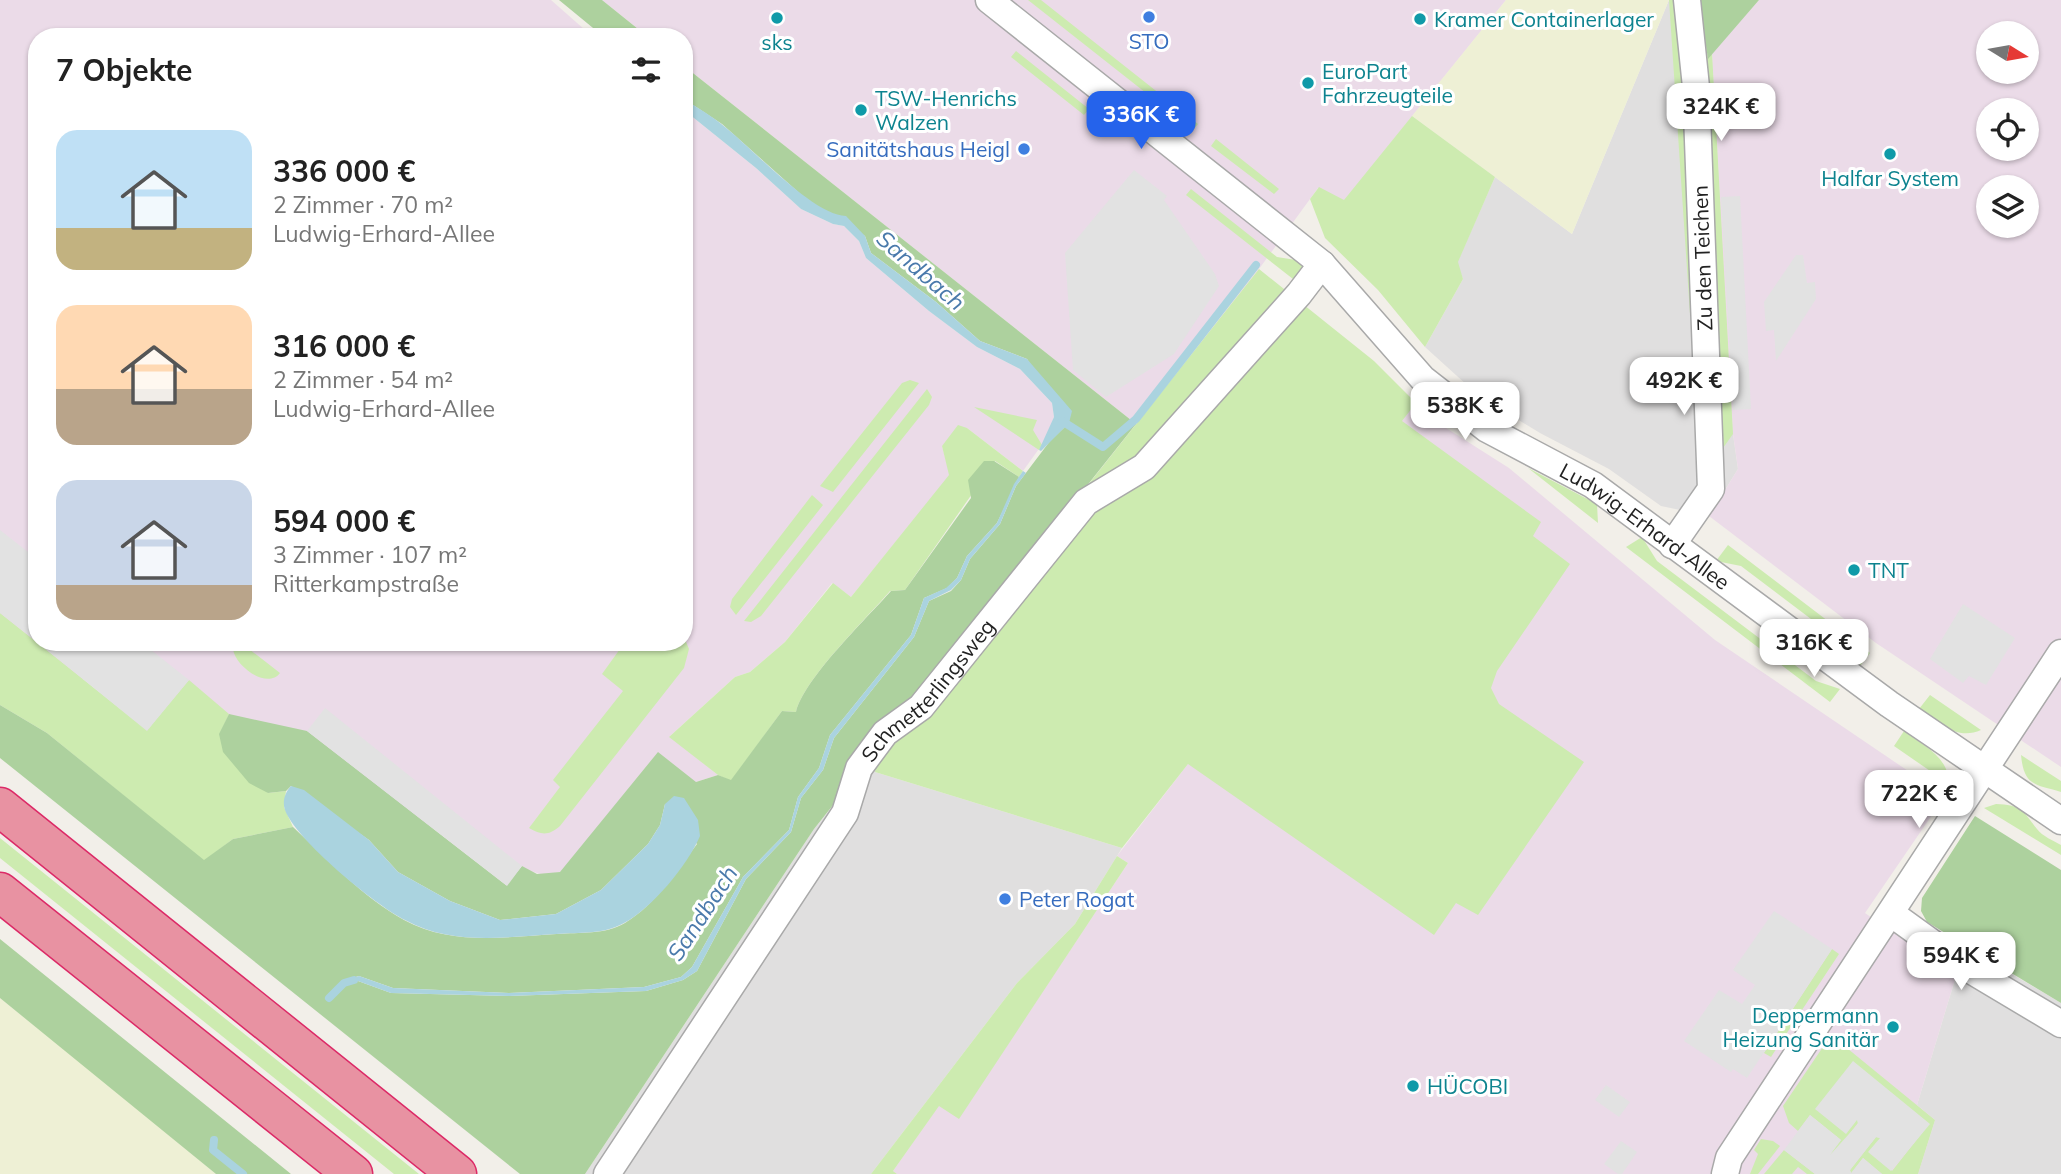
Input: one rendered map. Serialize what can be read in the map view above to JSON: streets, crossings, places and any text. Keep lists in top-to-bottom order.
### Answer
{
  "streets": {
    "street": ["Zu den Teichen", "Ludwig-Erhard-Allee", "Schmetterlingsweg"]
  },
  "crossings": [
    ["Zu den Teichen", "Ludwig-Erhard-Allee"],
    ["Ludwig-Erhard-Allee", "Schmetterlingsweg"]
  ],
  "water": ["Sandbach"],
  "places": [
    "STO",
    "sks",
    "Kramer Containerlager",
    "EuroPart Fahrzeugteile",
    "TSW-Henrichs Walzen",
    "Sanitätshaus Heigl",
    "Halfar System",
    "TNT",
    "Peter Rogat",
    "Deppermann Heizung Sanitär",
    "HÜCOBI"
  ],
  "north": "right",
  "page": {
    "heading": "7 Objekte",
    "price": [
      "324K €",
      "336K €",
      "492K €",
      "538K €",
      "316K €",
      "722K €",
      "594K €"
    ],
    "list": [
      {
        "name": "336 000 €",
        "note": "2 Zimmer · 70 m² · Ludwig-Erhard-Allee"
      },
      {
        "name": "316 000 €",
        "note": "2 Zimmer · 54 m² · Ludwig-Erhard-Allee"
      },
      {
        "name": "594 000 €",
        "note": "3 Zimmer · 107 m² · Ritterkampstraße"
      }
    ]
  }
}
